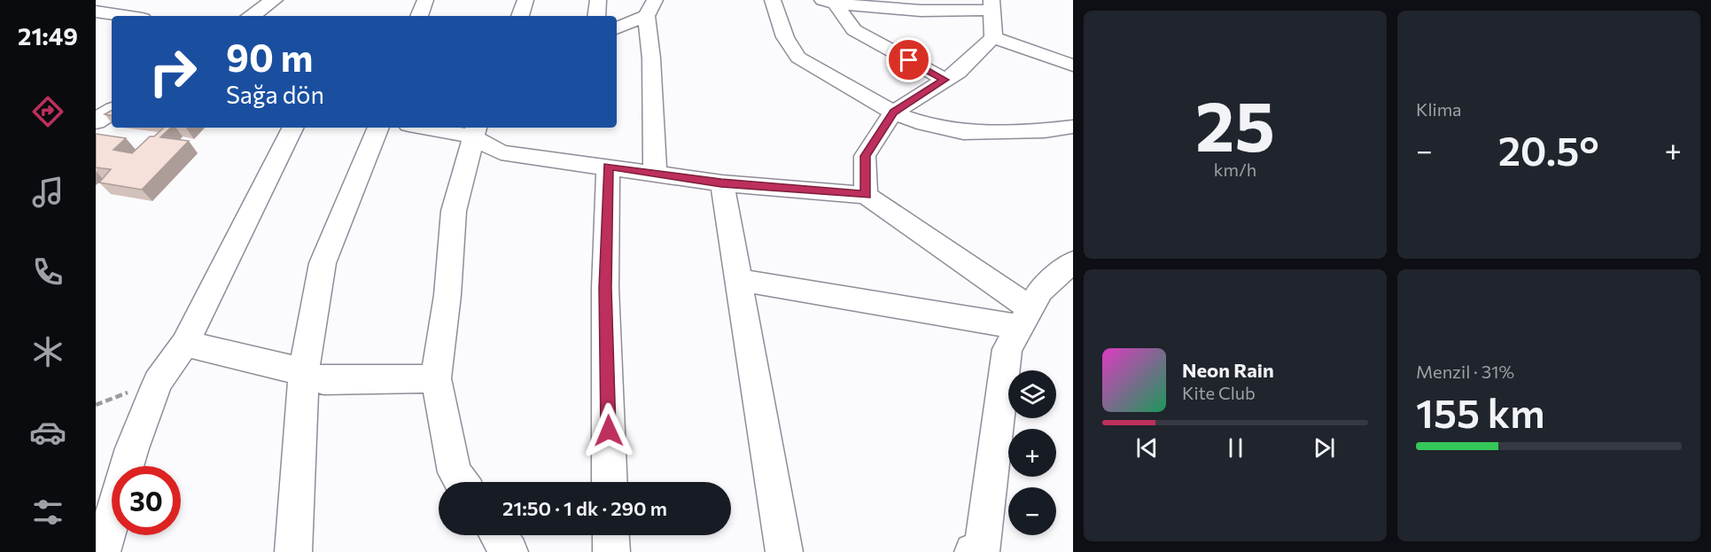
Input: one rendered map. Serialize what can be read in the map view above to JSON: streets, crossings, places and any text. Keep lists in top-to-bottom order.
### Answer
{
  "page": {
    "tabs": "21:49",
    "tile": [
      ["25", "km/h"],
      "Klima",
      ["Menzil · 31%", "155 km"]
    ],
    "turn": ["90 m", "Sağa dön"],
    "heat": ["−", "20.5°", "+"],
    "song": ["Neon Rain", "Kite Club"],
    "map_buttons": ["+", "−"],
    "limit": "30",
    "trip": "21:50 · 1 dk · 290 m"
  }
}
